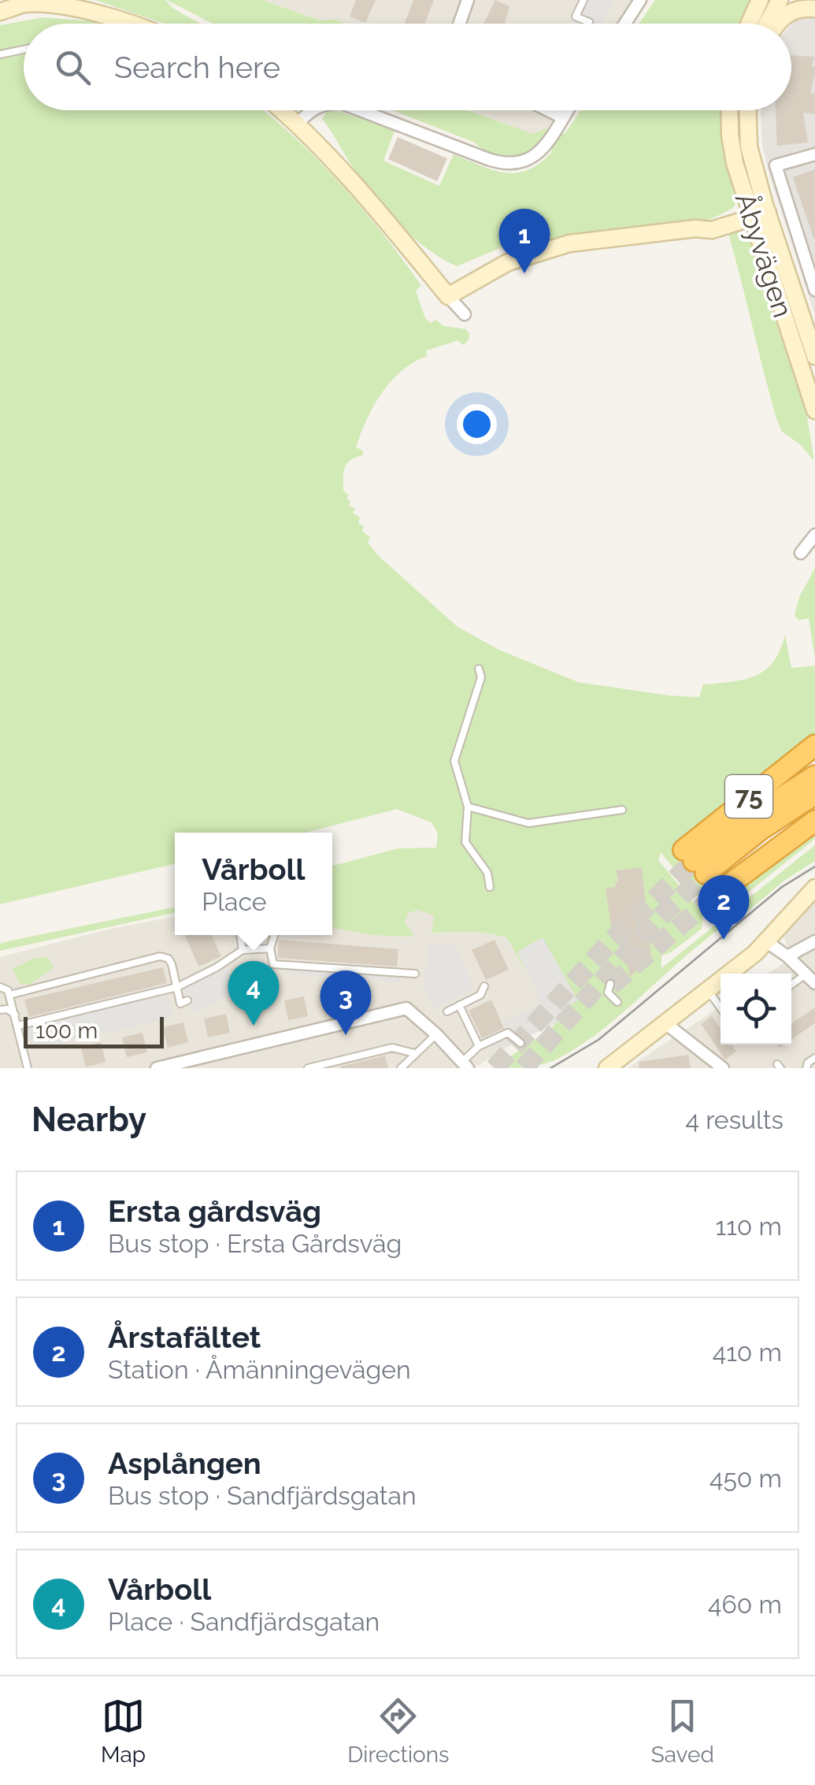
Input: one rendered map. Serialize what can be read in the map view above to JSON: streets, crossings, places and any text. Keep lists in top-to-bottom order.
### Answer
{
  "streets": {
    "highway": ["75"],
    "street": ["Åbyvägen"]
  },
  "scale_bar": "100 m",
  "page": {
    "search": "Search here",
    "pins": [
      "1",
      "2",
      "4",
      "3"
    ],
    "popup": ["Vårboll", "Place"],
    "scale": "100 m",
    "heading": ["Nearby", "4 results"],
    "list": [
      {
        "mark": "1",
        "name": "Ersta gårdsväg",
        "note": "Bus stop · Ersta Gårdsväg",
        "value": "110 m"
      },
      {
        "mark": "2",
        "name": "Årstafältet",
        "note": "Station · Åmänningevägen",
        "value": "410 m"
      },
      {
        "mark": "3",
        "name": "Asplången",
        "note": "Bus stop · Sandfjärdsgatan",
        "value": "450 m"
      },
      {
        "mark": "4",
        "name": "Vårboll",
        "note": "Place · Sandfjärdsgatan",
        "value": "460 m"
      }
    ],
    "nav": ["Map", "Directions", "Saved"]
  }
}
